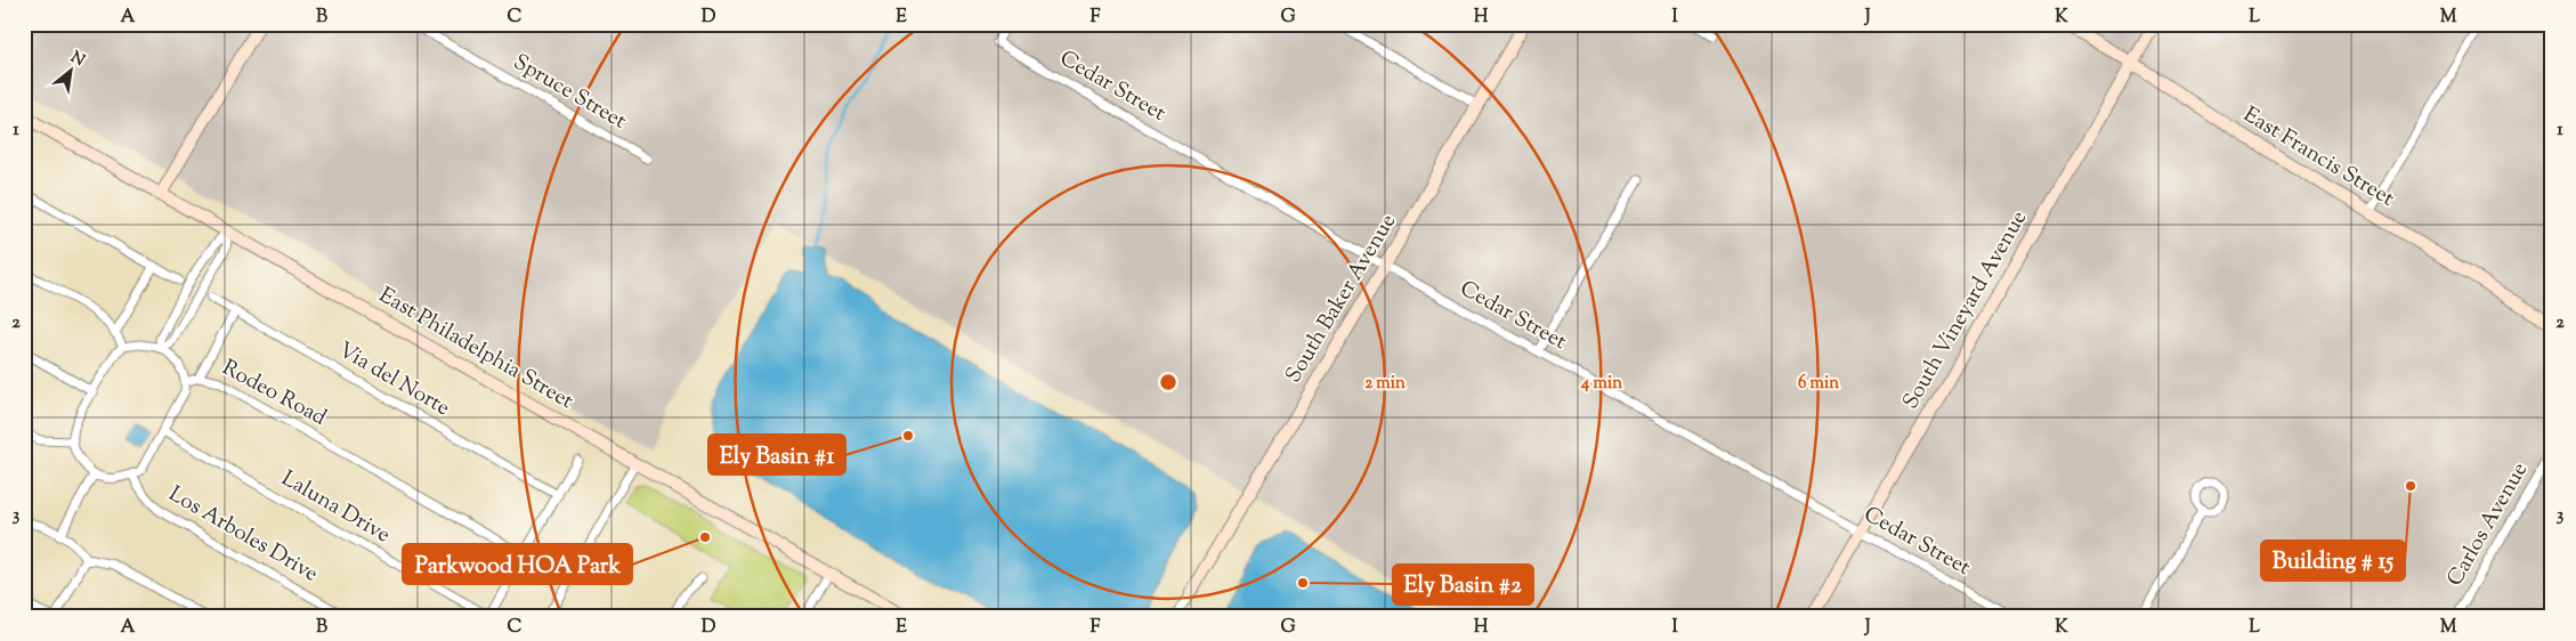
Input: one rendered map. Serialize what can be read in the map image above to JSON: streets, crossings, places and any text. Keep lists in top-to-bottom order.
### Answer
{
  "streets": {
    "street": [
      "Cedar Street",
      "Spruce Street",
      "East Francis Street",
      "South Baker Avenue",
      "South Vineyard Avenue",
      "East Philadelphia Street",
      "Via del Norte",
      "Rodeo Road",
      "Laluna Drive",
      "Carlos Avenue",
      "Los Arboles Drive"
    ]
  },
  "crossings": [
    ["Cedar Street", "South Baker Avenue"],
    ["Cedar Street", "South Vineyard Avenue"],
    ["East Francis Street", "South Vineyard Avenue"],
    ["Rodeo Road", "Laluna Drive"],
    ["Rodeo Road", "Los Arboles Drive"],
    ["Laluna Drive", "Los Arboles Drive"]
  ],
  "places": [
    "Ely Basin #1",
    "Building # 15",
    "Parkwood HOA Park",
    "Ely Basin #2"
  ],
  "north": "top right",
  "grid": {
    "columns": [
      "A",
      "B",
      "C",
      "D",
      "E",
      "F",
      "G",
      "H",
      "I",
      "J",
      "K",
      "L",
      "M"
    ],
    "rows": ["1", "2", "3"]
  },
  "rings": ["2 min", "4 min", "6 min"]
}
